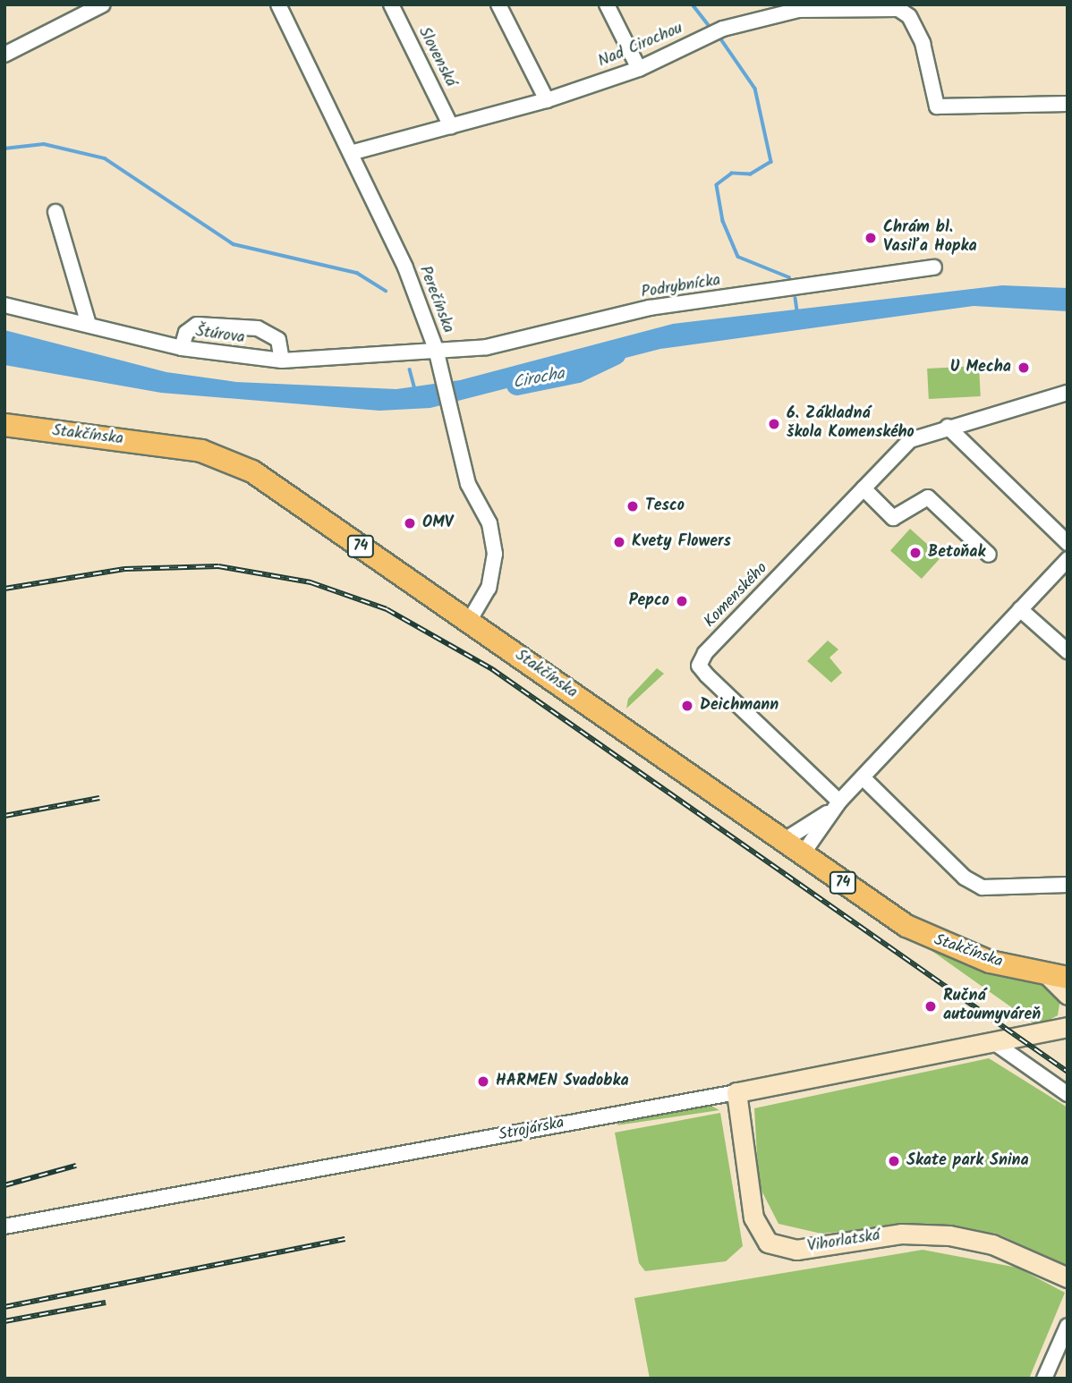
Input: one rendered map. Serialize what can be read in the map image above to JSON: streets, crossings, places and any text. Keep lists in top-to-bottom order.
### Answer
{
  "streets": {
    "main road": [
      "Stakčínska",
      "74",
      "Strojárska",
      "Vihorlatská"
    ],
    "street": [
      "Nad Cirochou",
      "Slovenská",
      "Podrybnícka",
      "Perečínska",
      "Štúrova",
      "Komenského"
    ]
  },
  "crossings": [
    ["Nad Cirochou", "Slovenská"],
    ["Nad Cirochou", "Perečínska"],
    ["Podrybnícka", "Perečínska"],
    ["Podrybnícka", "Štúrova"],
    ["Perečínska", "Štúrova"],
    ["Perečínska", "Stakčínska"],
    ["Strojárska", "Vihorlatská"]
  ],
  "water": ["Cirocha"],
  "places": [
    "Chrám bl. Vasiľa Hopka",
    "U Mecha",
    "6. Základná škola Komenského",
    "Tesco",
    "OMV",
    "Kvety Flowers",
    "Betoňak",
    "Pepco",
    "Deichmann",
    "Ručná autoumyváreň",
    "HARMEN Svadobka",
    "Skate park Snina"
  ]
}
